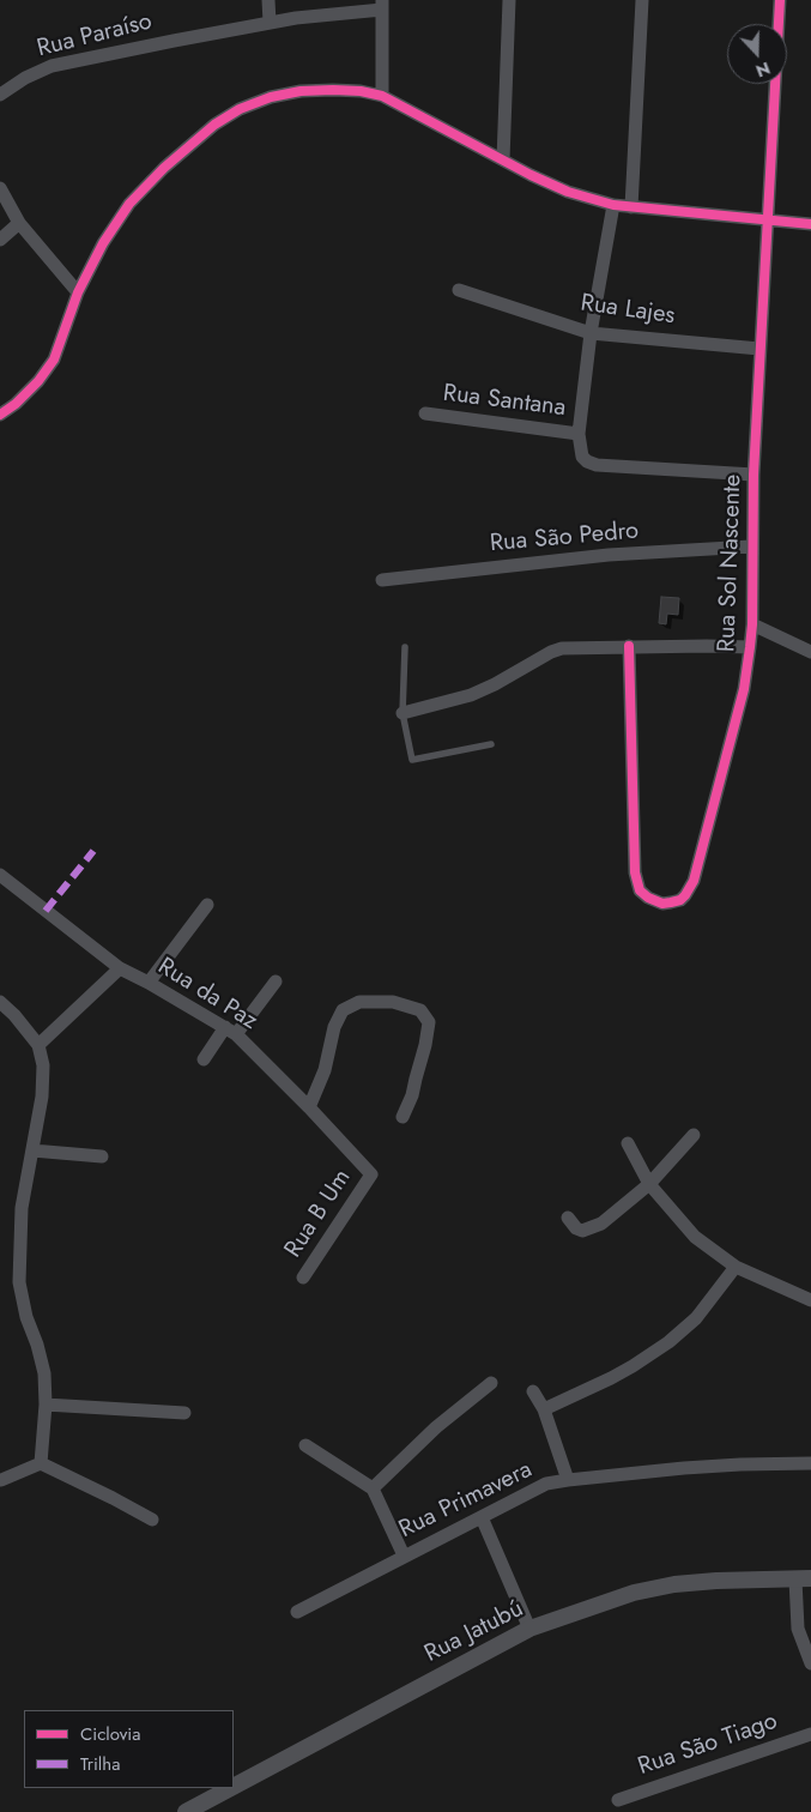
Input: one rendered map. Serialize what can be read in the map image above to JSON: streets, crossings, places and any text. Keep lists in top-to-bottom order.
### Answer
{
  "streets": {
    "street": [
      "Rua Paraíso",
      "Rua Lajes",
      "Rua Santana",
      "Rua São Pedro",
      "Rua Sol Nascente",
      "Rua da Paz",
      "Rua B Um",
      "Rua Primavera",
      "Rua Jatubú",
      "Rua São Tiago"
    ]
  },
  "crossings": [
    ["Rua Lajes", "Rua Sol Nascente"],
    ["Rua Santana", "Rua Sol Nascente"],
    ["Rua São Pedro", "Rua Sol Nascente"],
    ["Rua da Paz", "Rua B Um"]
  ],
  "legend": ["Ciclovia", "Trilha"],
  "north": "bottom"
}
